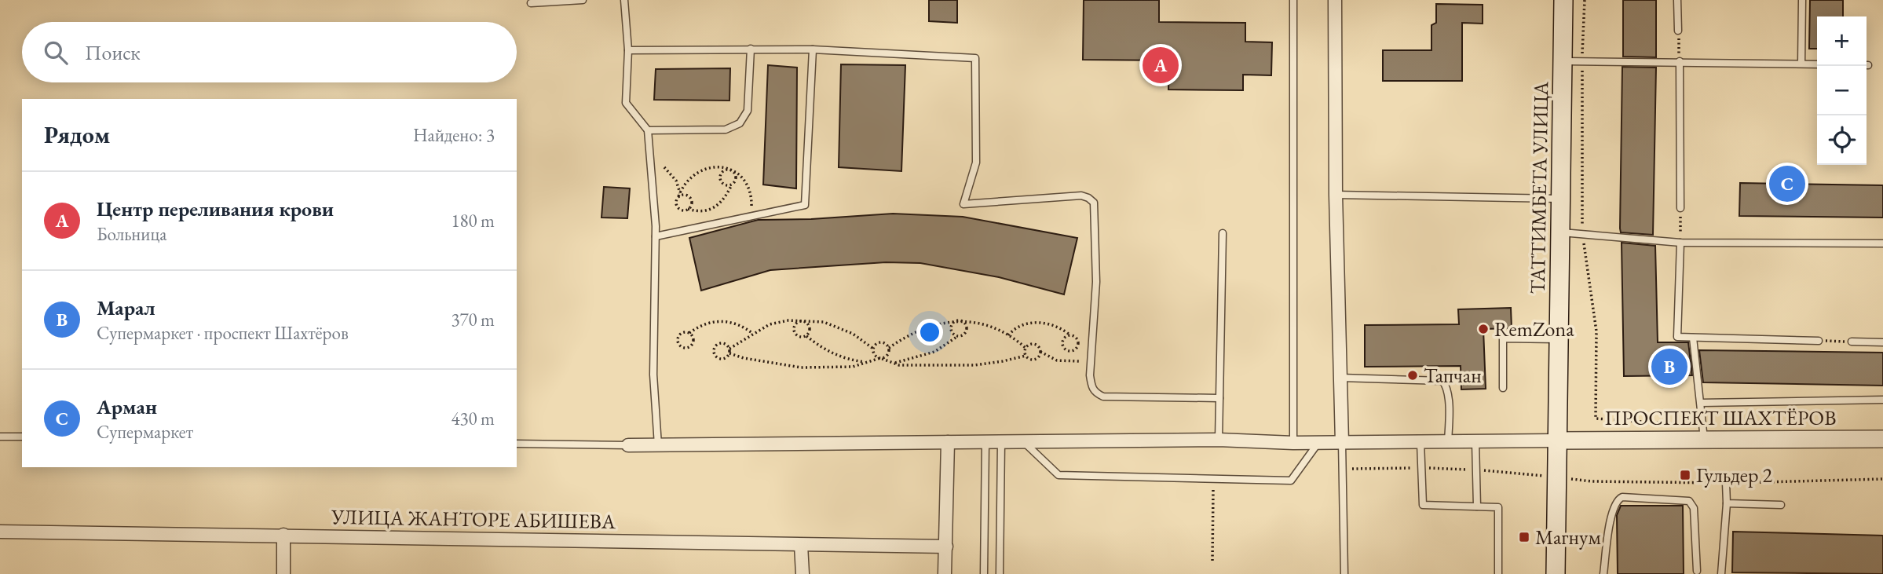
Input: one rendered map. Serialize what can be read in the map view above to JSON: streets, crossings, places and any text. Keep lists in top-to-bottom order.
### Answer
{
  "streets": {
    "main road": ["ТАТТИМБЕТА УЛИЦА"],
    "street": ["ПРОСПЕКТ ШАХТЁРОВ", "УЛИЦА ЖАНТОРЕ АБИШЕВА"]
  },
  "crossings": [
    ["ТАТТИМБЕТА УЛИЦА", "ПРОСПЕКТ ШАХТЁРОВ"]
  ],
  "places": {
    "other": ["RemZona", "Тапчан"],
    "transit": ["Гульдер 2", "Магнум"]
  },
  "page": {
    "map_buttons": ["+", "−"],
    "search": "Поиск",
    "pins": ["A", "C", "B"],
    "heading": ["Рядом", "Найдено: 3"],
    "list": [
      {
        "mark": "A",
        "name": "Центр переливания крови",
        "note": "Больница",
        "value": "180 m"
      },
      {
        "mark": "B",
        "name": "Марал",
        "note": "Супермаркет · проспект Шахтёров",
        "value": "370 m"
      },
      {
        "mark": "C",
        "name": "Арман",
        "note": "Супермаркет",
        "value": "430 m"
      }
    ]
  }
}
